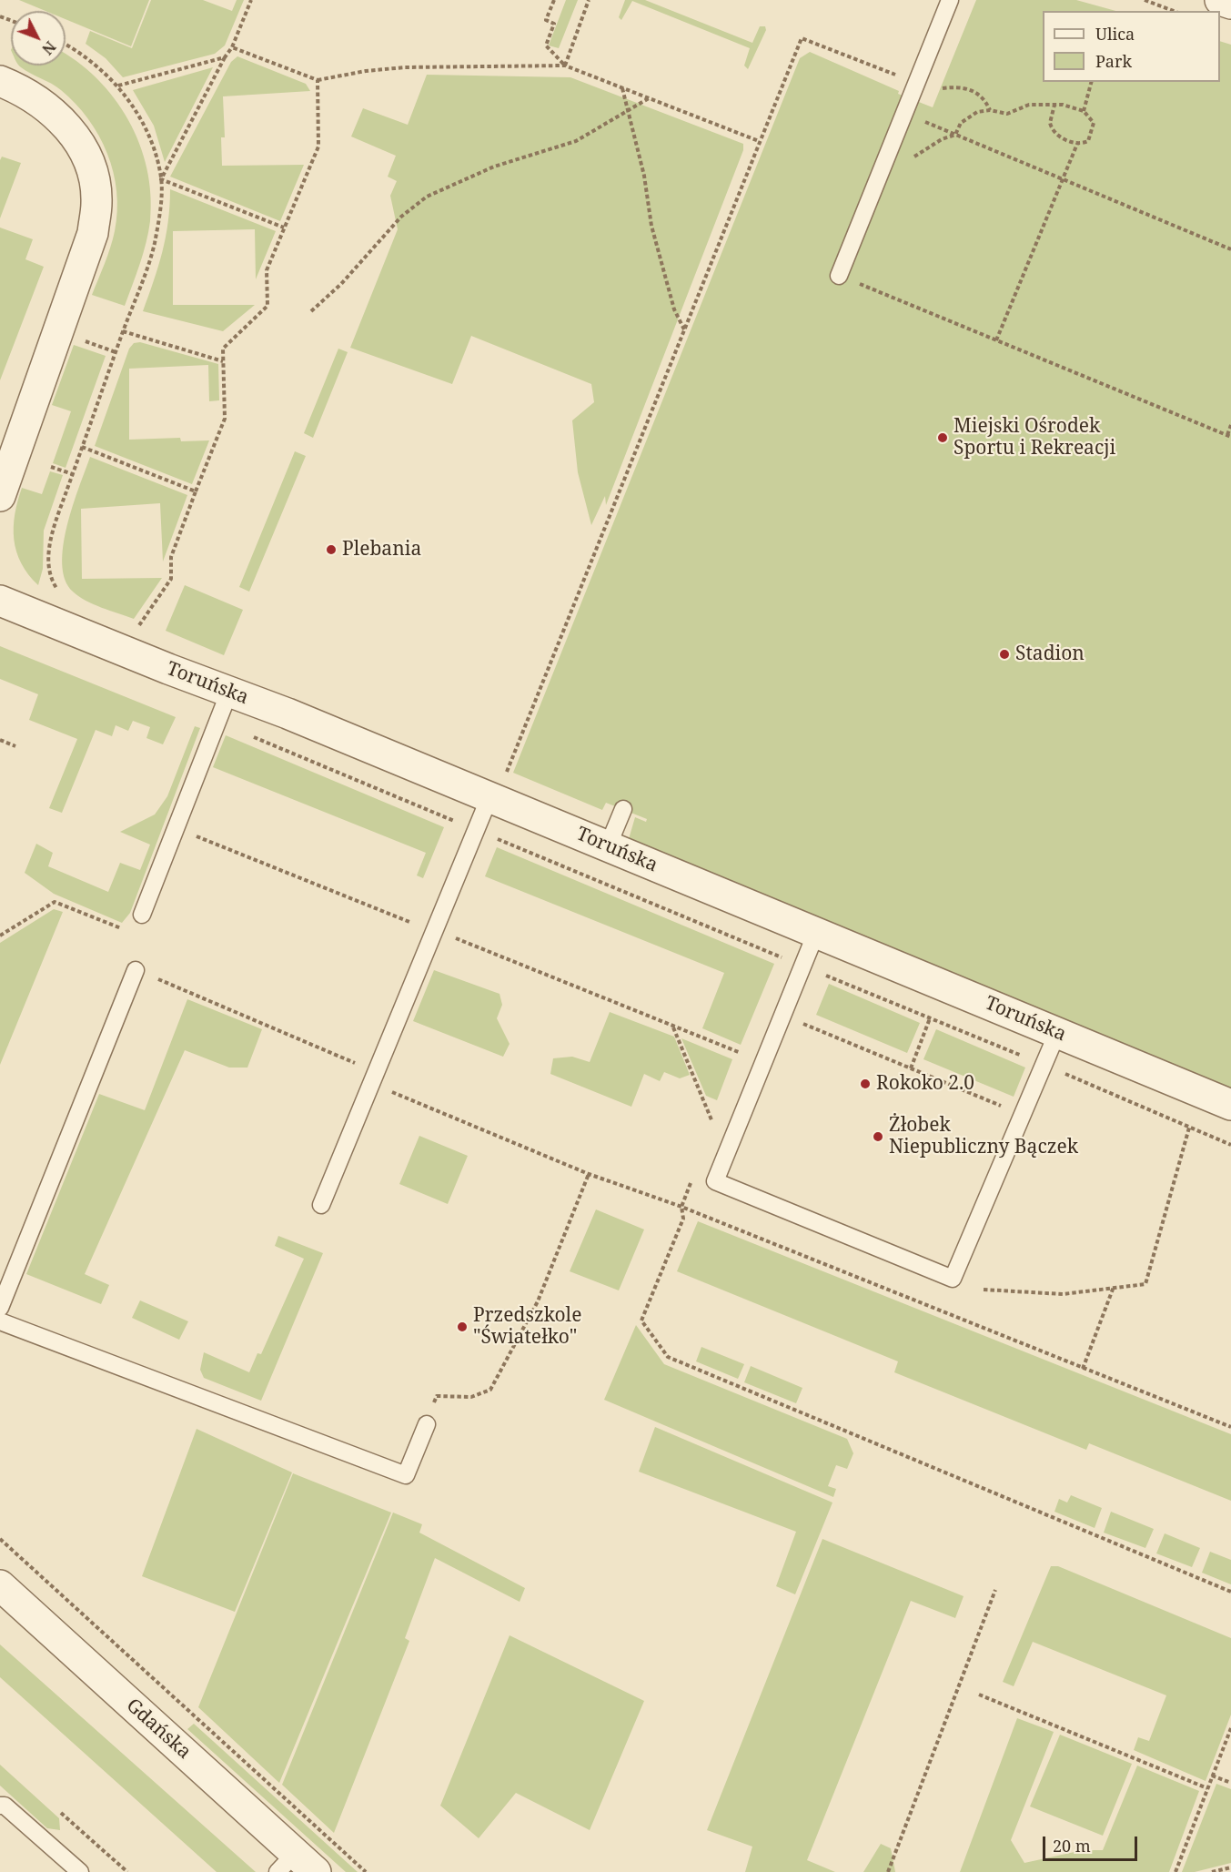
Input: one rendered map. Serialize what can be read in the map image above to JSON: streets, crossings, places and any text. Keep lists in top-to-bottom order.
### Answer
{
  "streets": {
    "street": ["Toruńska", "Gdańska"]
  },
  "places": [
    "Miejski Ośrodek Sportu i Rekreacji",
    "Plebania",
    "Stadion",
    "Rokoko 2.0",
    "Żłobek Niepubliczny Bączek",
    "Przedszkole \"Światełko\""
  ],
  "legend": ["Ulica", "Park"],
  "scale_bar": "20 m",
  "north": "bottom right"
}
